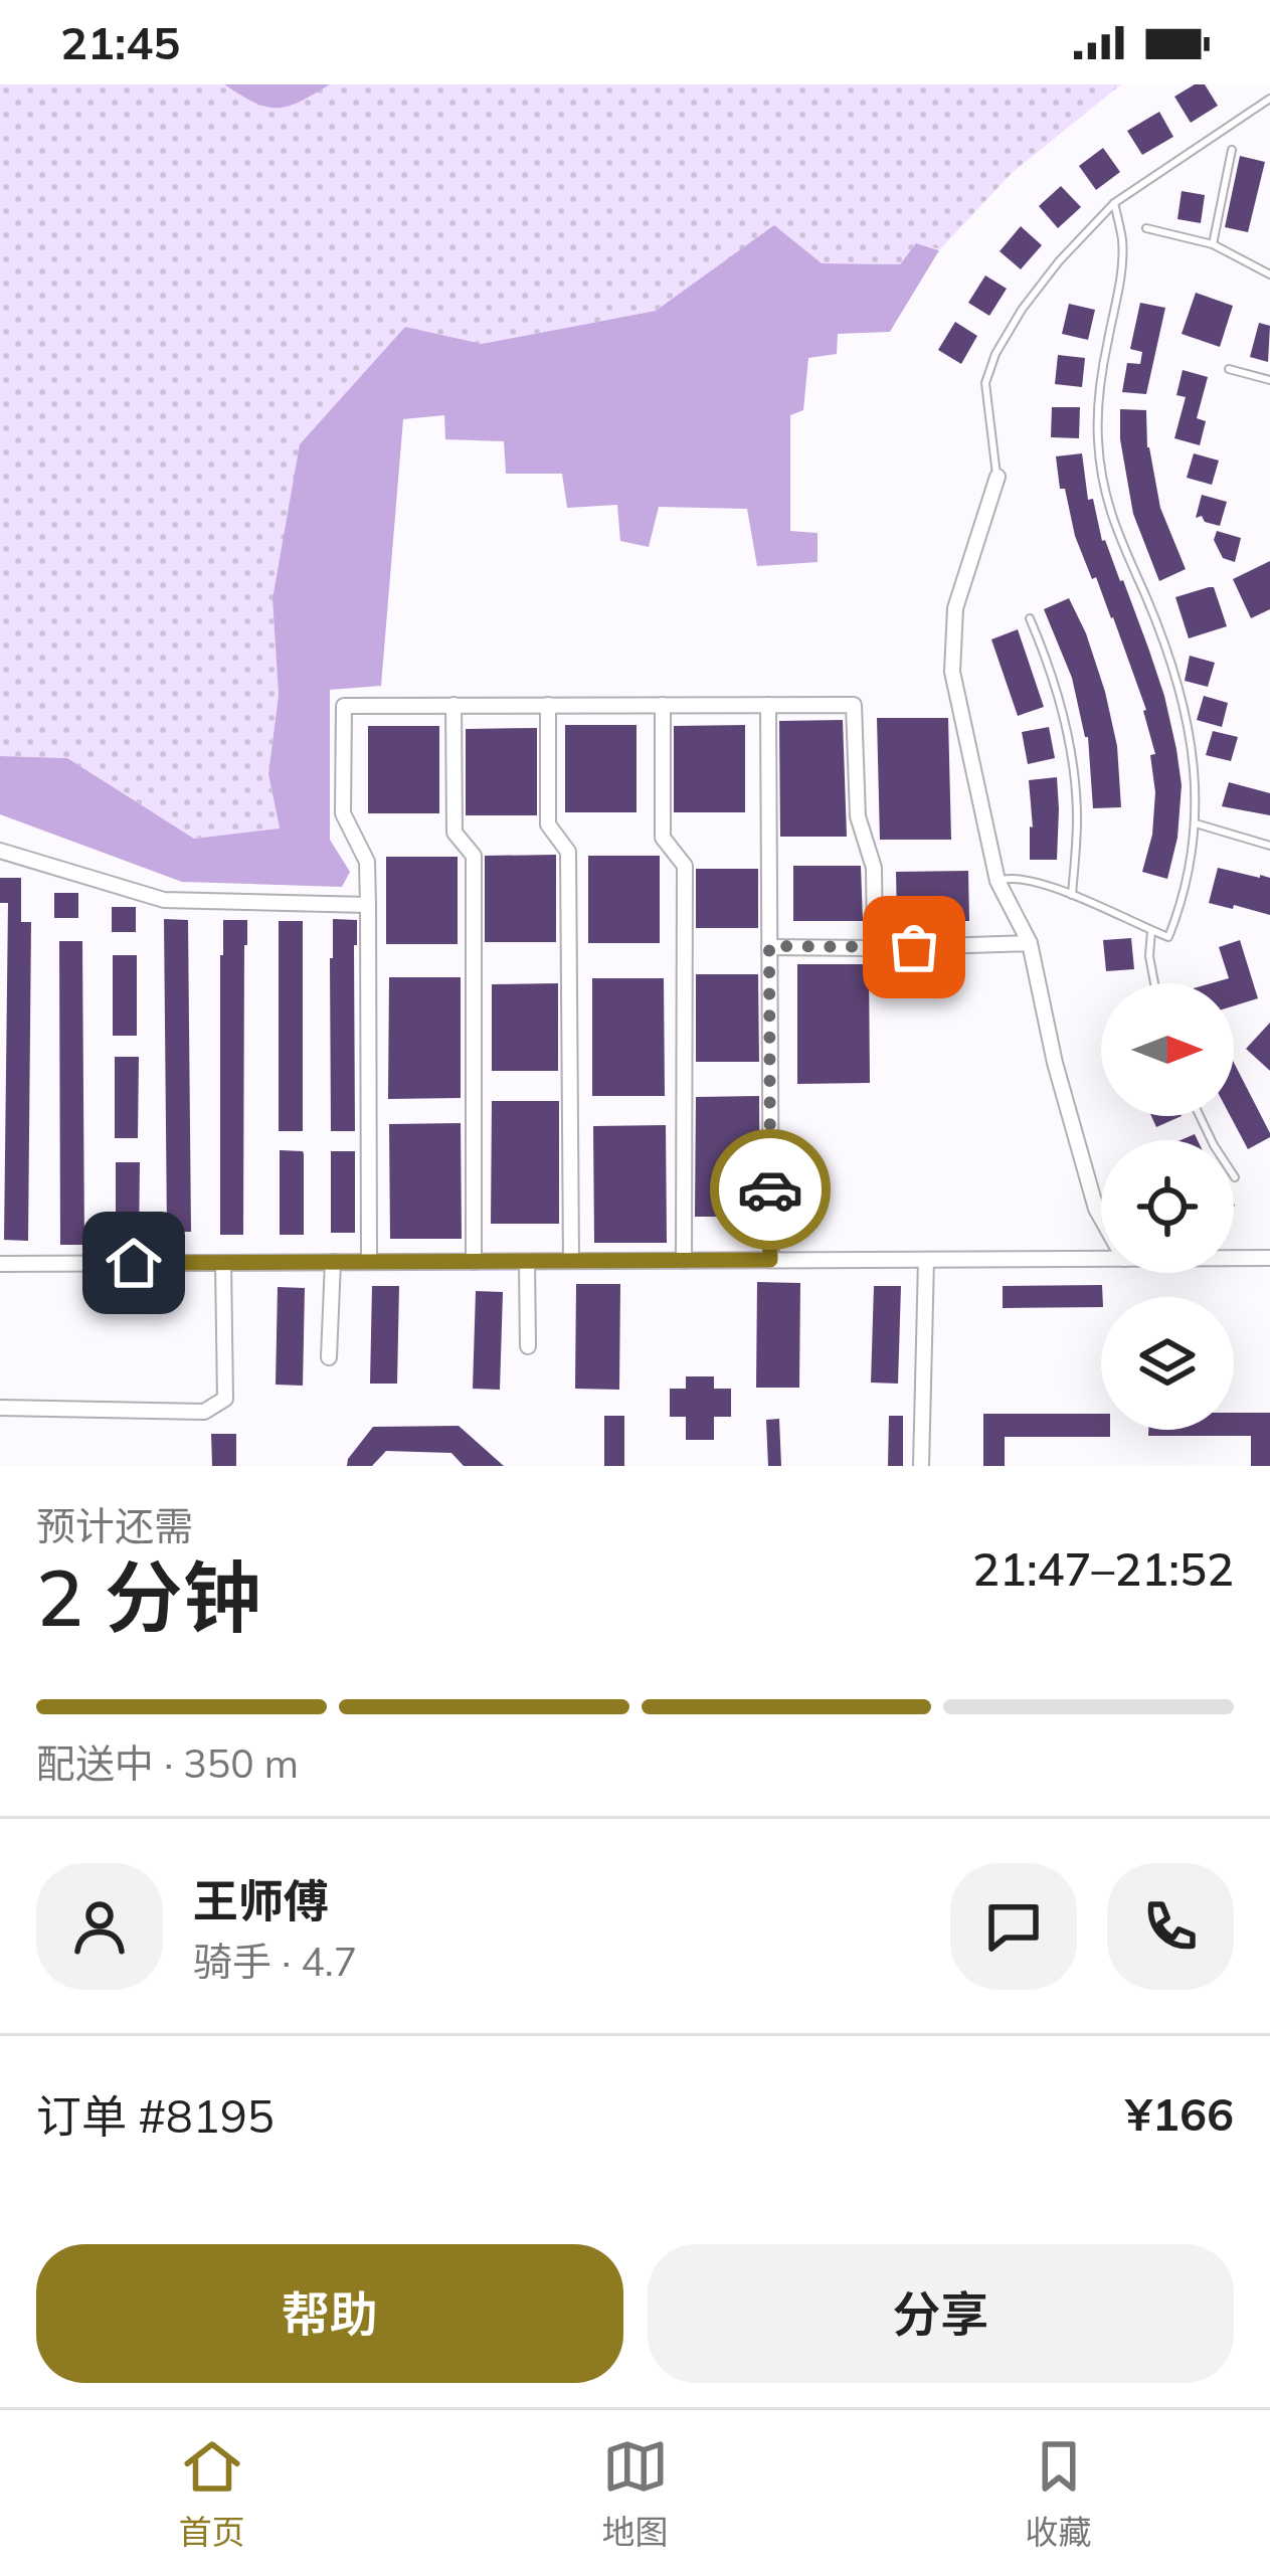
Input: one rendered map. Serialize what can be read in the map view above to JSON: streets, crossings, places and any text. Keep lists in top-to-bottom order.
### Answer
{
  "north": "right",
  "page": {
    "status": "21:45",
    "heading": ["2 分钟", "预计还需", "21:47–21:52"],
    "panel": [
      "王师傅",
      "骑手 · 4.7",
      "订单 #8195",
      "¥166"
    ],
    "bar": "配送中 · 350 m",
    "buttons": ["帮助", "分享"],
    "tabs": ["首页", "地图", "收藏"]
  }
}
